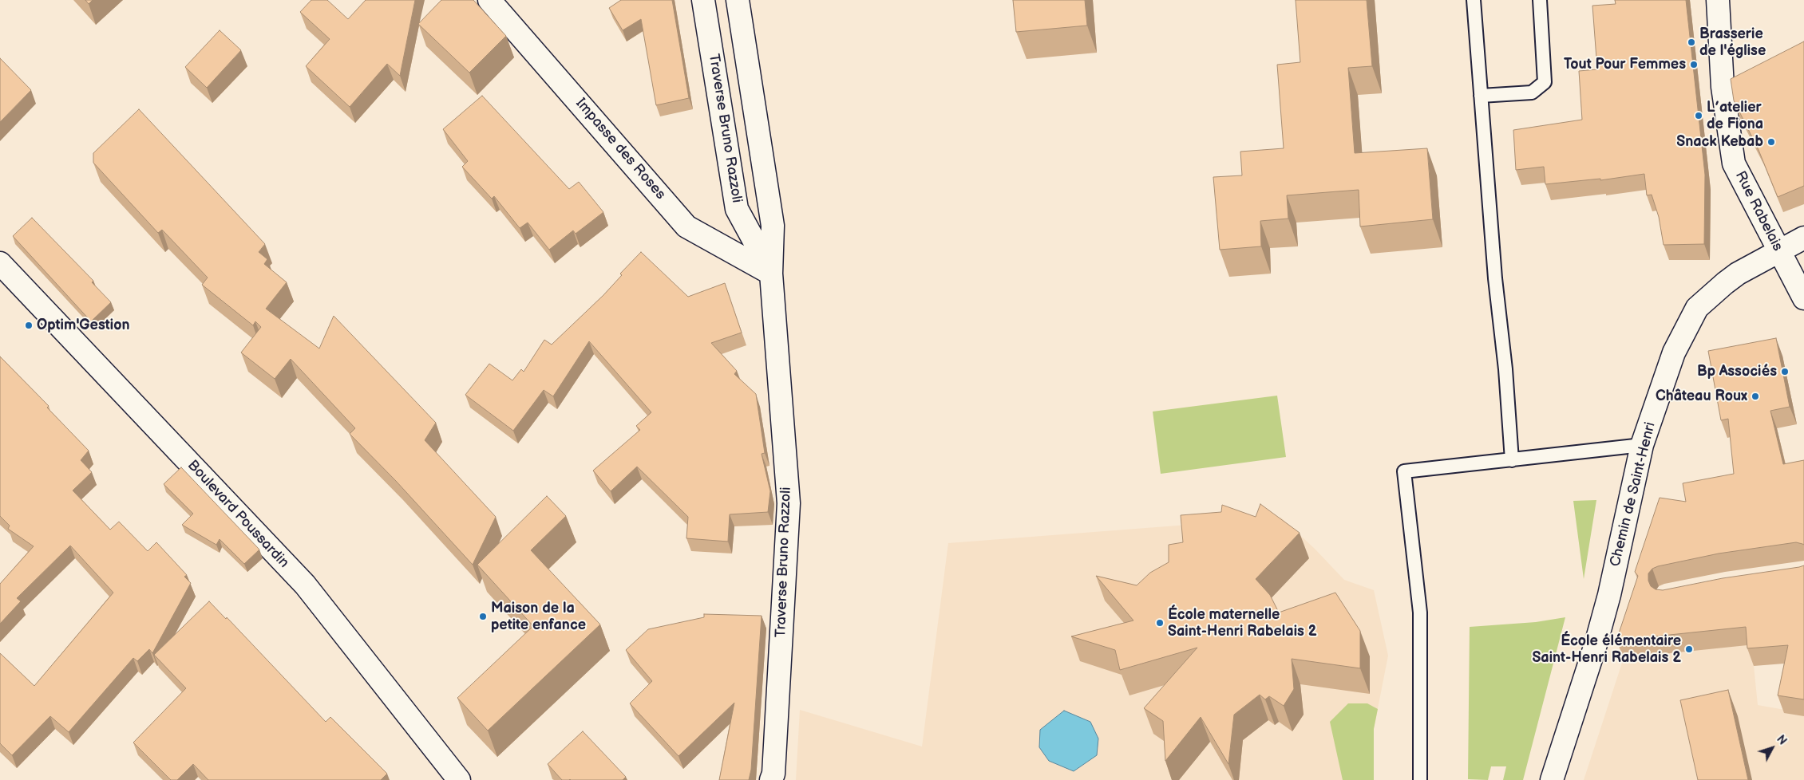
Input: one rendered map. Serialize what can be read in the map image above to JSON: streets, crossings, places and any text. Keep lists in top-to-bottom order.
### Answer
{
  "streets": {
    "street": [
      "Traverse Bruno Razzoli",
      "Impasse des Roses",
      "Rue Rabelais",
      "Chemin de Saint-Henri",
      "Boulevard Poussardin"
    ]
  },
  "crossings": [
    ["Traverse Bruno Razzoli", "Impasse des Roses"],
    ["Rue Rabelais", "Chemin de Saint-Henri"]
  ],
  "places": [
    "Brasserie de l'église",
    "Tout Pour Femmes",
    "L’atelier de Fiona",
    "Snack Kebab",
    "Optim'Gestion",
    "Bp Associés",
    "Château Roux",
    "Maison de la petite enfance",
    "École maternelle Saint-Henri Rabelais 2",
    "École élémentaire Saint-Henri Rabelais 2"
  ],
  "north": "top right"
}
